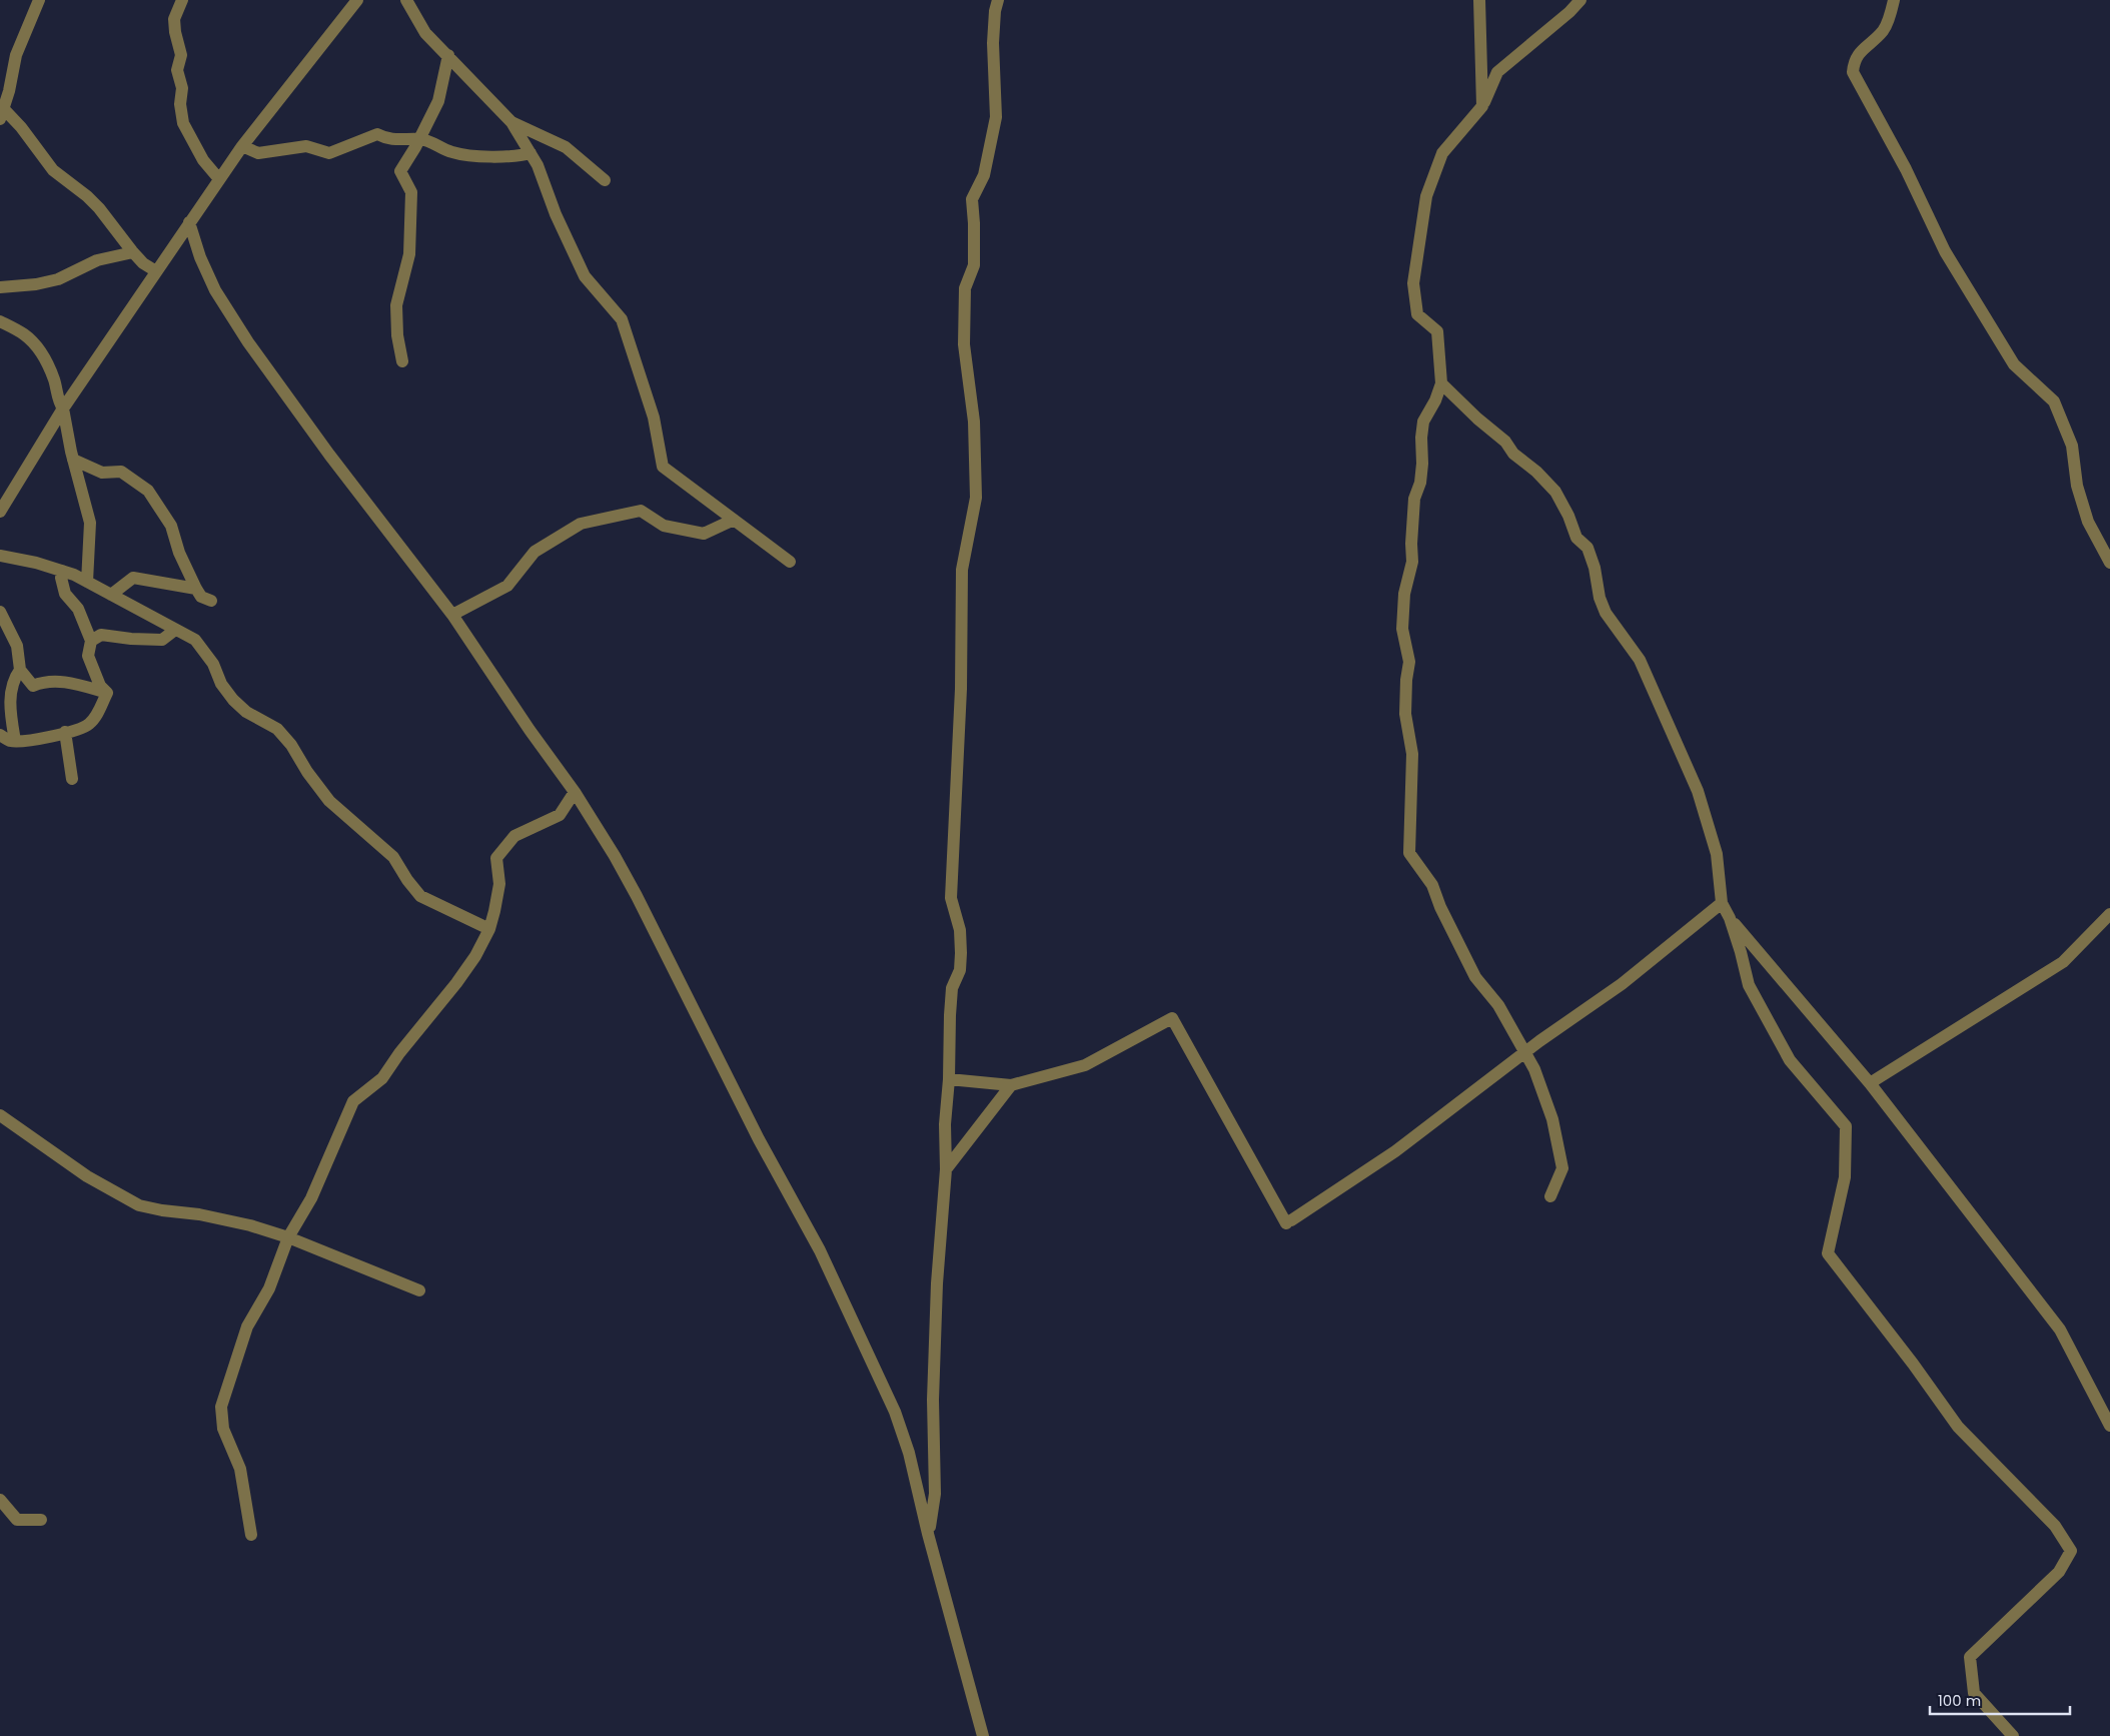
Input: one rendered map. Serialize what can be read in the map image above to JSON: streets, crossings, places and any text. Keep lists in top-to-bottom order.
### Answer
{
  "scale_bar": "100 m"
}
